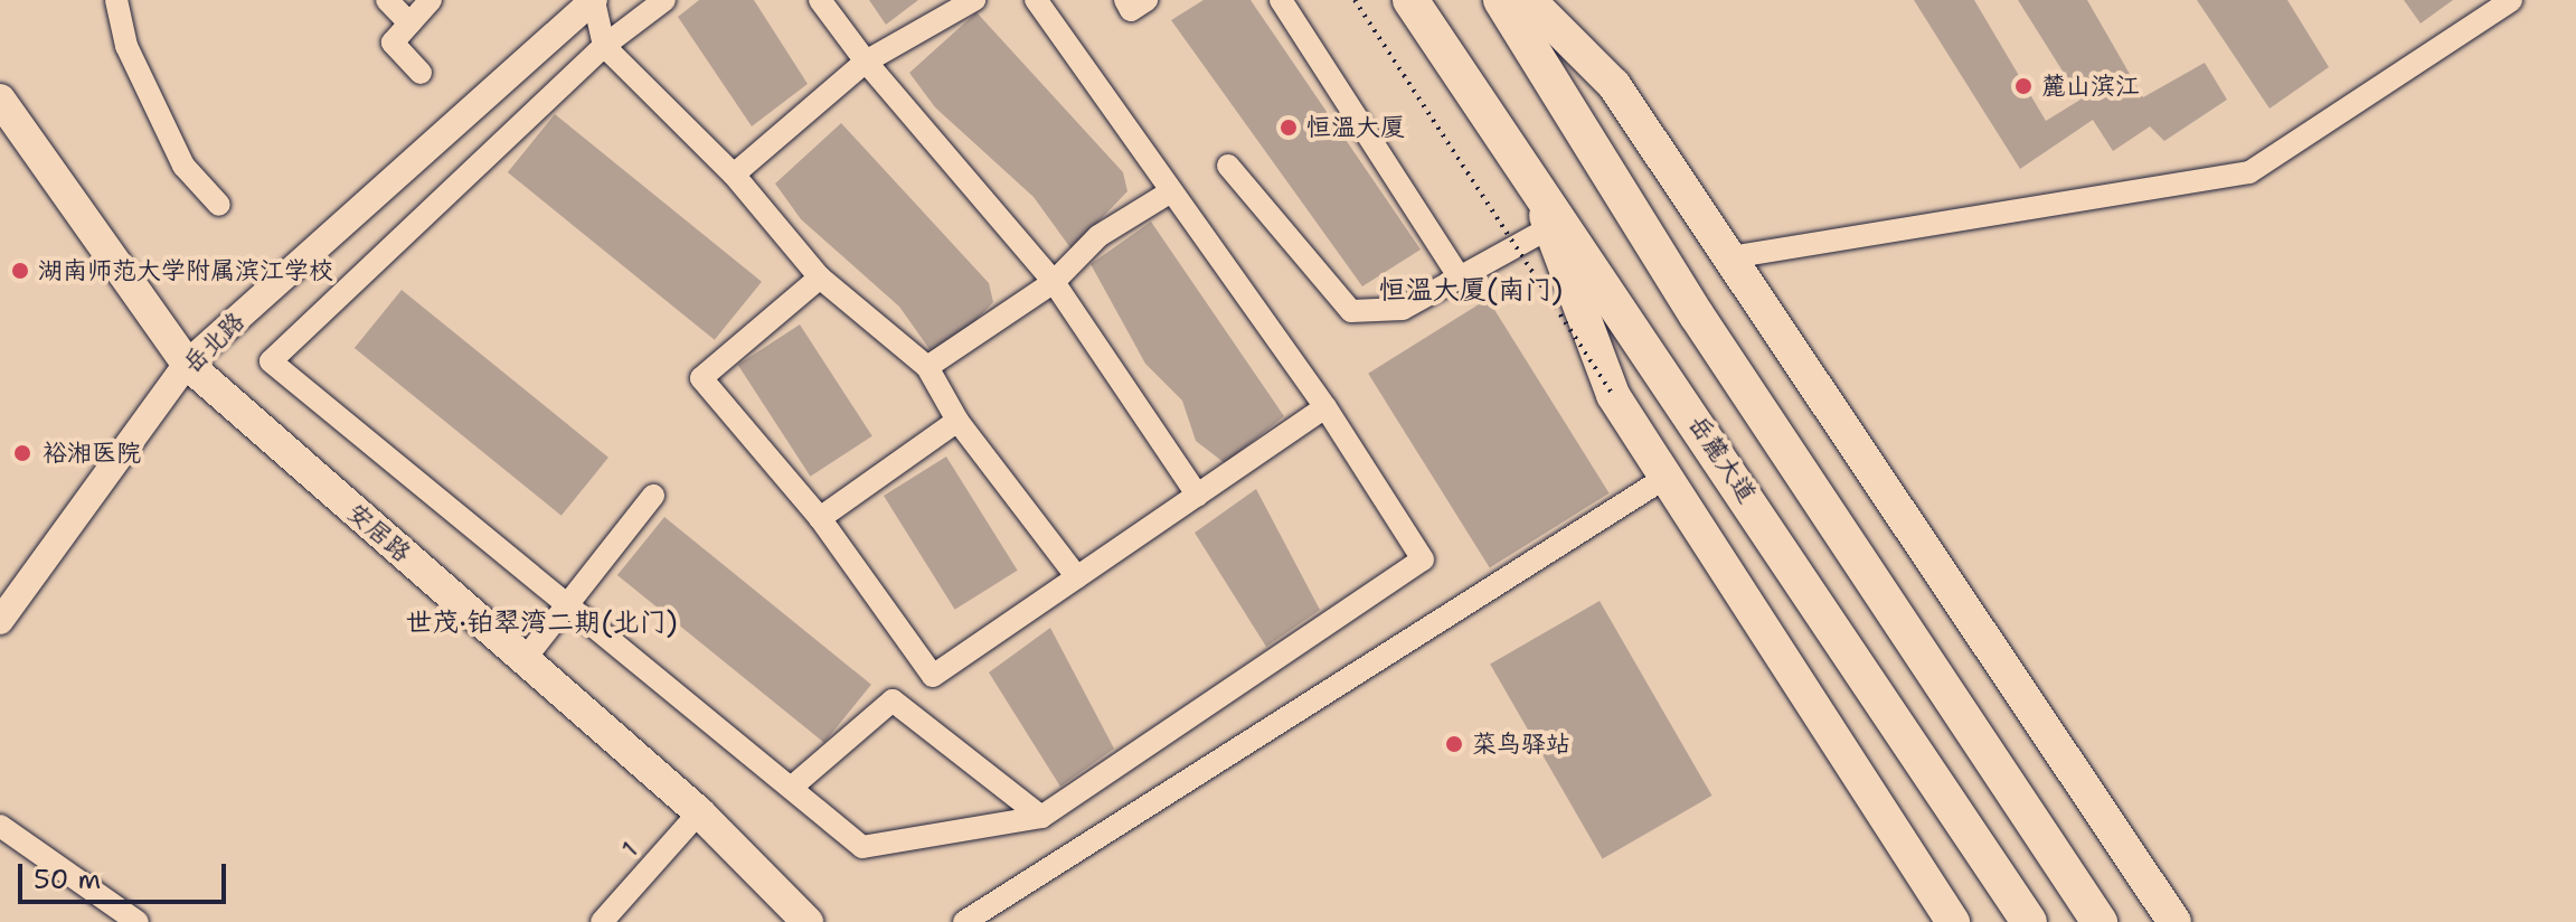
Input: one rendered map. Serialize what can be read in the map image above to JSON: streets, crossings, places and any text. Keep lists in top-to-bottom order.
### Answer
{
  "streets": {
    "highway": ["岳麓大道"],
    "main road": ["安居路"],
    "street": ["岳北路", "1"]
  },
  "crossings": [
    ["岳北路", "安居路"],
    ["安居路", "1"]
  ],
  "districts": ["恒温大厦(南门)", "世茂·铂翠湾二期(北门)"],
  "places": [
    "麓山滨江",
    "恒温大厦",
    "湖南师范大学附属滨江学校",
    "裕湘医院",
    "菜鸟驿站"
  ],
  "scale_bar": "50 m"
}
